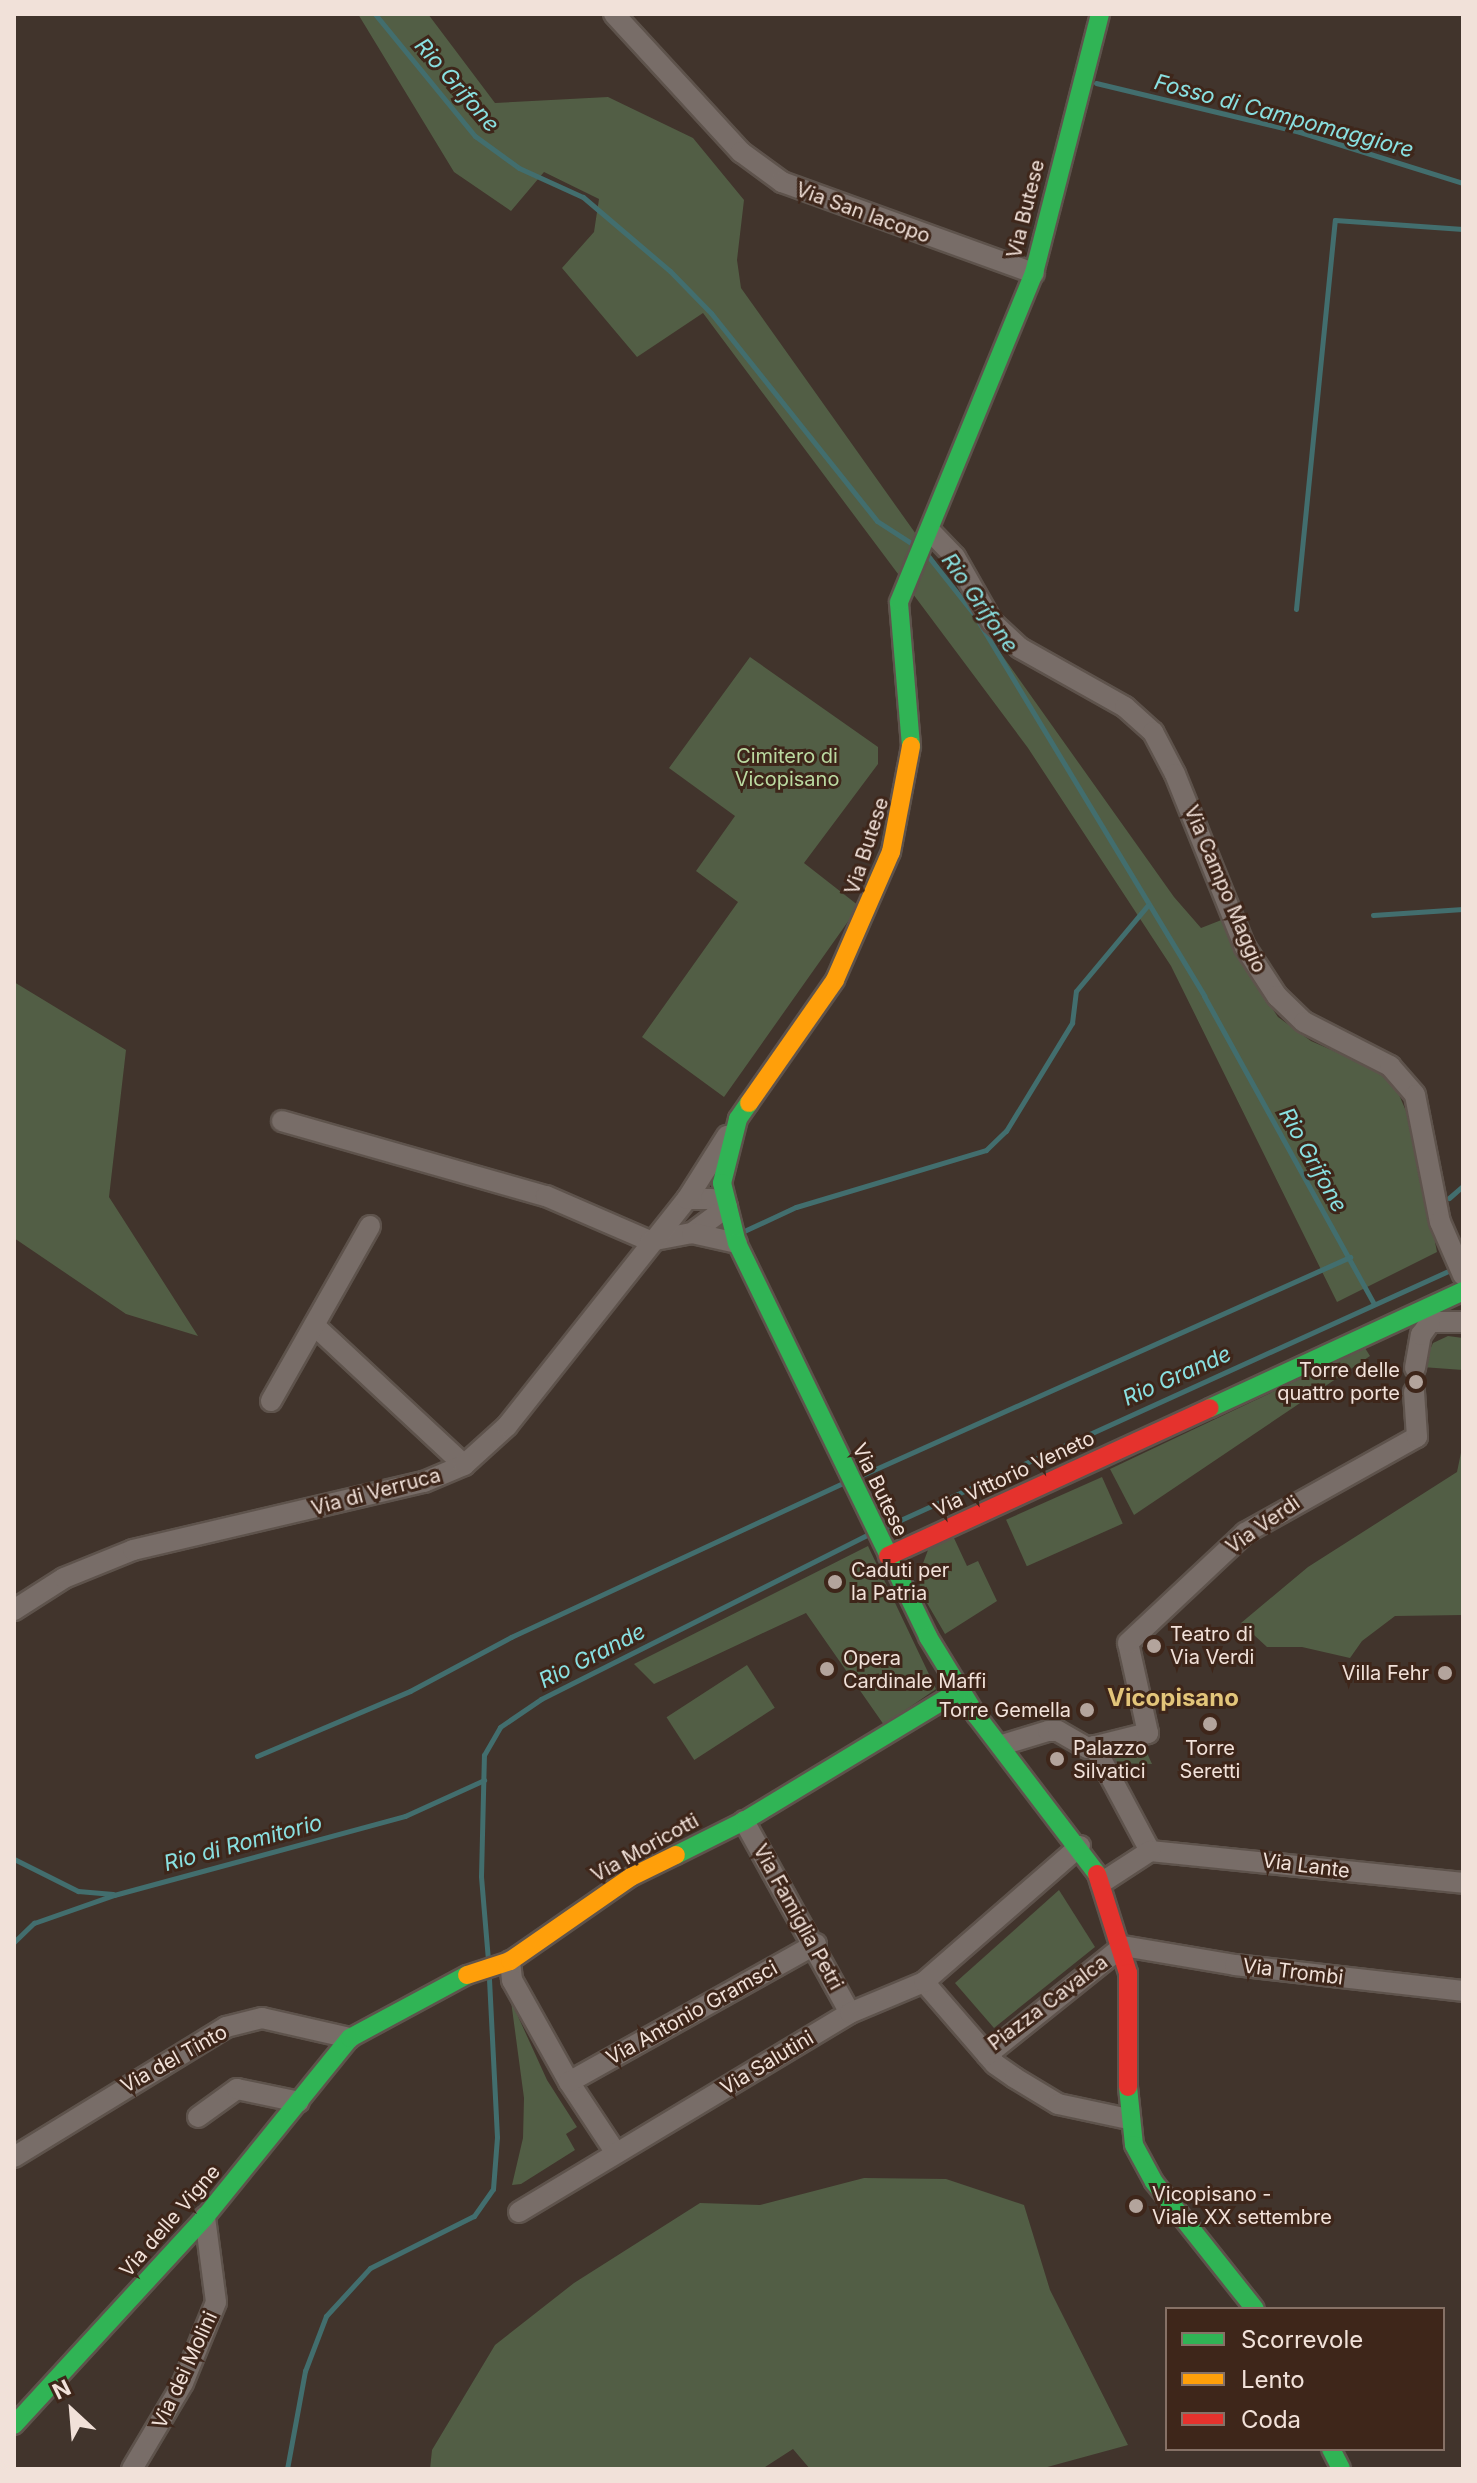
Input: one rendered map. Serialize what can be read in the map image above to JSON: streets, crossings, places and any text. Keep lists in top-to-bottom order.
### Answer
{
  "streets": {
    "street": [
      "Via Butese",
      "Via San Iacopo",
      "Via Campo Maggio",
      "Via Vittorio Veneto",
      "Via di Verruca",
      "Via Verdi",
      "Via Moricotti",
      "Via Lante",
      "Via Famiglia Petri",
      "Via Trombi",
      "Piazza Cavalca",
      "Via Antonio Gramsci",
      "Via del Tinto",
      "Via Salutini",
      "Via delle Vigne",
      "Via dei Molini"
    ]
  },
  "crossings": [
    ["Via Butese", "Via San Iacopo"],
    ["Via Butese", "Via Campo Maggio"],
    ["Via Butese", "Via Vittorio Veneto"],
    ["Via Butese", "Via di Verruca"],
    ["Via Butese", "Via Moricotti"],
    ["Via Butese", "Piazza Cavalca"],
    ["Via Moricotti", "Via Famiglia Petri"],
    ["Via Moricotti", "Piazza Cavalca"],
    ["Via Moricotti", "Via del Tinto"],
    ["Via Moricotti", "Via delle Vigne"],
    ["Via Famiglia Petri", "Via Antonio Gramsci"],
    ["Via Famiglia Petri", "Via Salutini"],
    ["Via Trombi", "Piazza Cavalca"],
    ["Piazza Cavalca", "Via Salutini"],
    ["Via del Tinto", "Via delle Vigne"],
    ["Via delle Vigne", "Via dei Molini"]
  ],
  "districts": ["Vicopisano"],
  "water": [
    "Rio Grifone",
    "Fosso di Campomaggiore",
    "Rio Grande",
    "Rio di Romitorio"
  ],
  "parks": ["Cimitero di Vicopisano"],
  "places": [
    "Torre delle quattro porte",
    "Caduti per la Patria",
    "Teatro di Via Verdi",
    "Opera Cardinale Maffi",
    "Villa Fehr",
    "Torre Gemella",
    "Torre Seretti",
    "Palazzo Silvatici",
    "Vicopisano - Viale XX settembre"
  ],
  "legend": ["Scorrevole", "Lento", "Coda"],
  "north": "top left"
}
